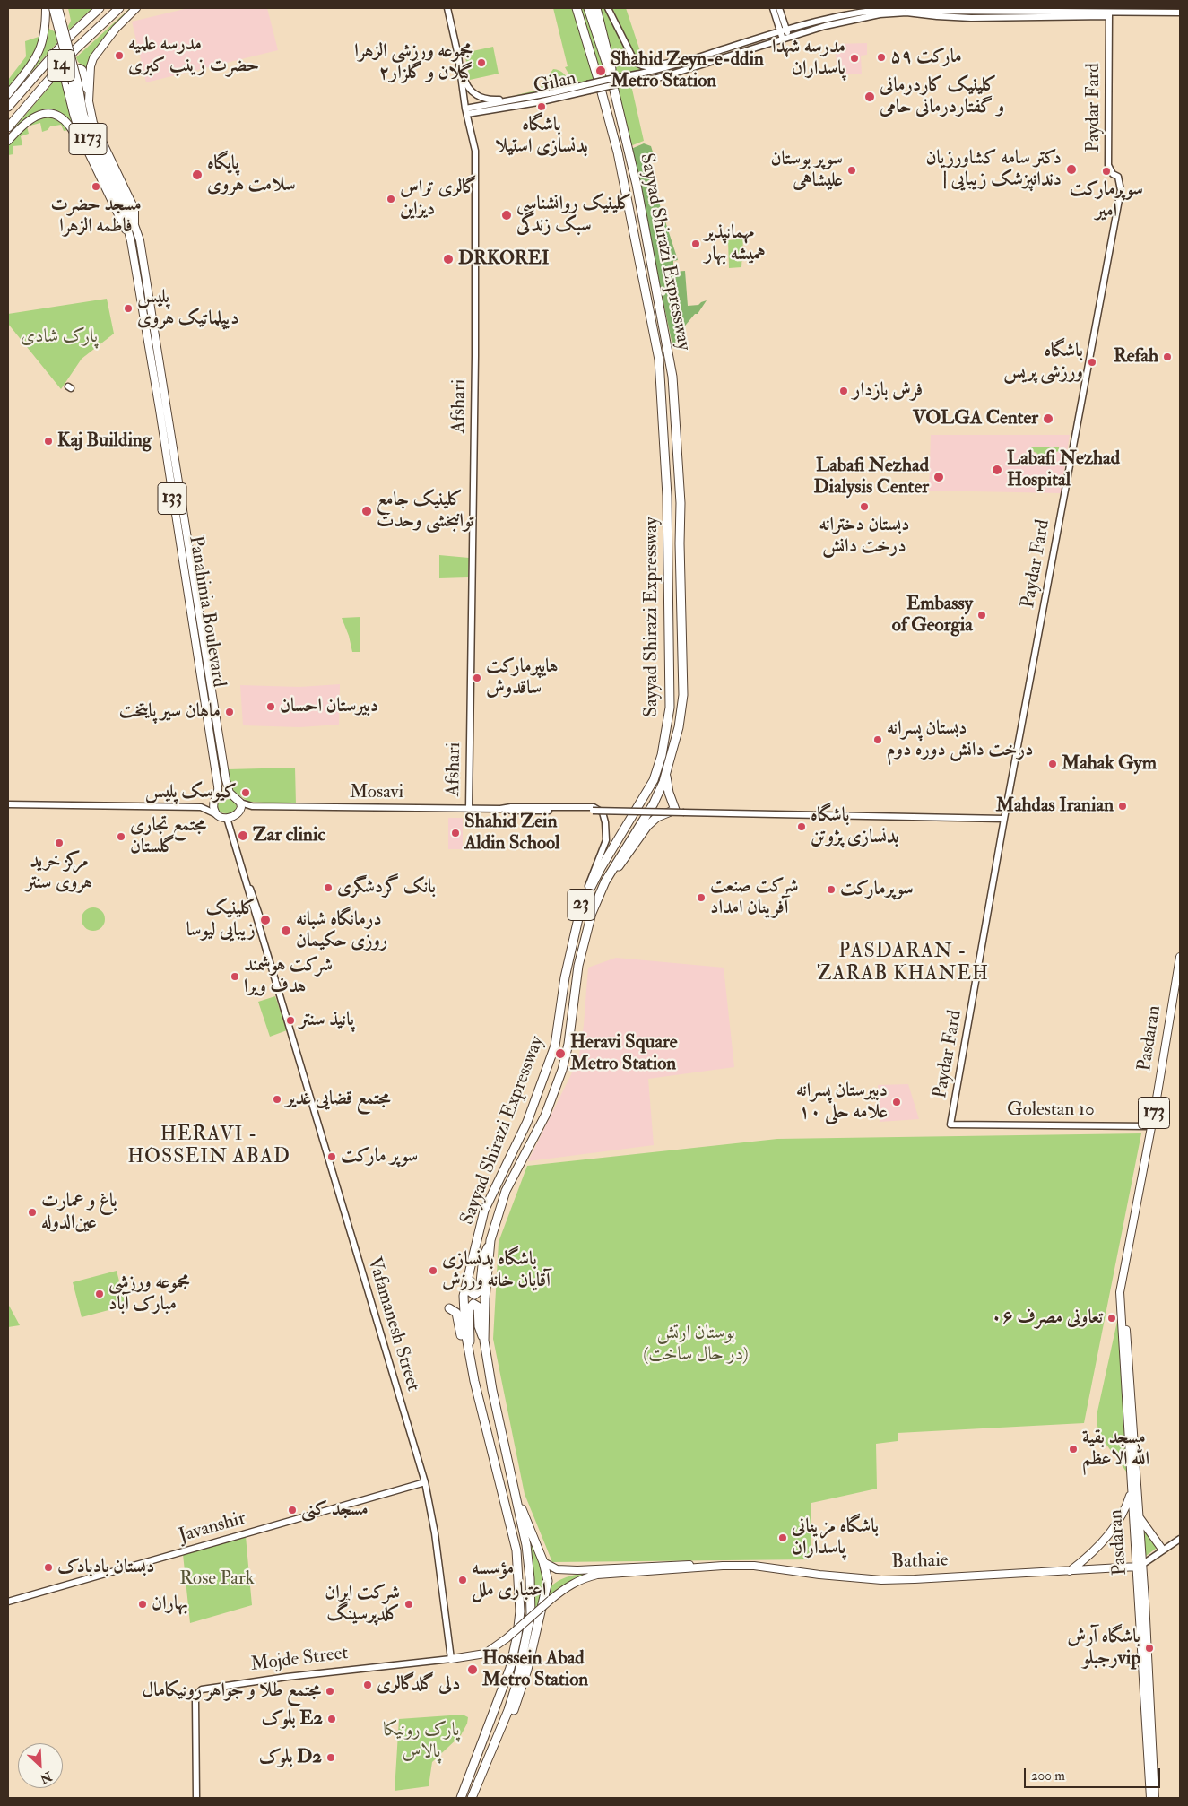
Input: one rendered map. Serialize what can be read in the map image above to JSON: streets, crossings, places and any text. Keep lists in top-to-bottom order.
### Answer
{
  "streets": {
    "highway": ["14", "Sayyad Shirazi Expressway", "23"],
    "main road": [
      "Gilan",
      "Paydar Fard",
      "1173",
      "Afshari",
      "133",
      "Panahinia Boulevard",
      "Mosavi",
      "Pasdaran",
      "Golestan 10",
      "173",
      "Vafamanesh Street",
      "Javanshir",
      "Bathaie",
      "Mojde Street"
    ]
  },
  "crossings": [
    ["Gilan", "Paydar Fard"],
    ["Gilan", "Sayyad Shirazi Expressway"],
    ["Gilan", "Afshari"],
    ["Paydar Fard", "Mosavi"],
    ["Paydar Fard", "Golestan 10"],
    ["1173", "Panahinia Boulevard"],
    ["Afshari", "Mosavi"],
    ["Panahinia Boulevard", "Mosavi"],
    ["Pasdaran", "Golestan 10"],
    ["Pasdaran", "Bathaie"],
    ["Vafamanesh Street", "Javanshir"],
    ["Vafamanesh Street", "Mojde Street"],
    ["Bathaie", "Mojde Street"]
  ],
  "districts": ["PASDARAN - ZARAB KHANEH", "HERAVI - HOSSEIN ABAD"],
  "parks": [
    "پارک شادی",
    "بوستان ارتش (در حال ساخت)",
    "Rose Park",
    "پارک رونیکا پالاس"
  ],
  "places": [
    "مدرسه علمیه حضرت زینب کبری",
    "مارکت ۵۹",
    "مدرسه شهدا پاسداران",
    "مجموعه ورزشی الزهرا گیلان و گلزار۲",
    "Shahid Zeyn-e-ddin Metro Station",
    "کلینیک کاردرمانی و گفتاردرمانی حامی",
    "باشگاه بدنسازی استیلا",
    "دکتر سامه کشاورزیان | دندانپزشک زیبایی",
    "سوپر بوستان علیشاهی",
    "سوپرمارکت امیر",
    "پایگاه سلامت هروی",
    "مسجد حضرت فاطمه الزهرا",
    "گالری تراس دیزاین",
    "کلینیک روانشناسی سبک زندگی",
    "مهمانپذیر همیشه بهار",
    "DRKOREI",
    "پلیس دیپلماتیک هروی",
    "Refah",
    "باشگاه ورزشی پریس",
    "فرش بازدار",
    "VOLGA Center",
    "Kaj Building",
    "Labafi Nezhad Hospital",
    "Labafi Nezhad Dialysis Center",
    "دبستان دخترانه درخت دانش",
    "کلینیک جامع توانبخشی وحدت",
    "Embassy of Georgia",
    "هایپرمارکت ساقدوش",
    "دبیرستان احسان",
    "ماهان سیر پایتخت",
    "دبستان پسرانه درخت دانش دوره دوم",
    "Mahak Gym",
    "کیوسک پلیس",
    "Mahdas Iranian",
    "باشگاه بدنسازی پژوتن",
    "Shahid Zein Aldin School",
    "Zar clinic",
    "مجتمع تجاری گلستان",
    "مرکز خرید هروی سنتر",
    "بانک گردشگری",
    "سوپرمارکت",
    "شرکت صنعت آفرینان امداد",
    "کلینیک زیبایی لیوسا",
    "درمانگاه شبانه روزی حکیمان",
    "شرکت هوشمند هدف ویرا",
    "پانیذ سنتر",
    "Heravi Square Metro Station",
    "مجتمع قضایی غدیر",
    "دبیرستان پسرانه علامه حلی ۱۰",
    "سوپر مارکت",
    "باغ و عمارت عین‌الدوله",
    "باشگاه بدنسازی آقایان خانه ورزش",
    "مجموعه ورزشی مبارک آباد",
    "تعاونی مصرف ۰۶",
    "مسجد بقیة الله الاعظم",
    "مسجد کنی",
    "باشگاه مزینانی پاسداران",
    "دبستان بادبادک",
    "مؤسسه اعتباری ملل",
    "بهاران",
    "شرکت ایران کلدپرسینگ",
    "باشگاه آرش رجبلوvip",
    "Hossein Abad Metro Station",
    "دلی گلدگالری",
    "مجتمع طلا و جواهر رونیکامال",
    "بلوک E2",
    "بلوک D2"
  ],
  "scale_bar": "200 m",
  "north": "bottom right"
}
